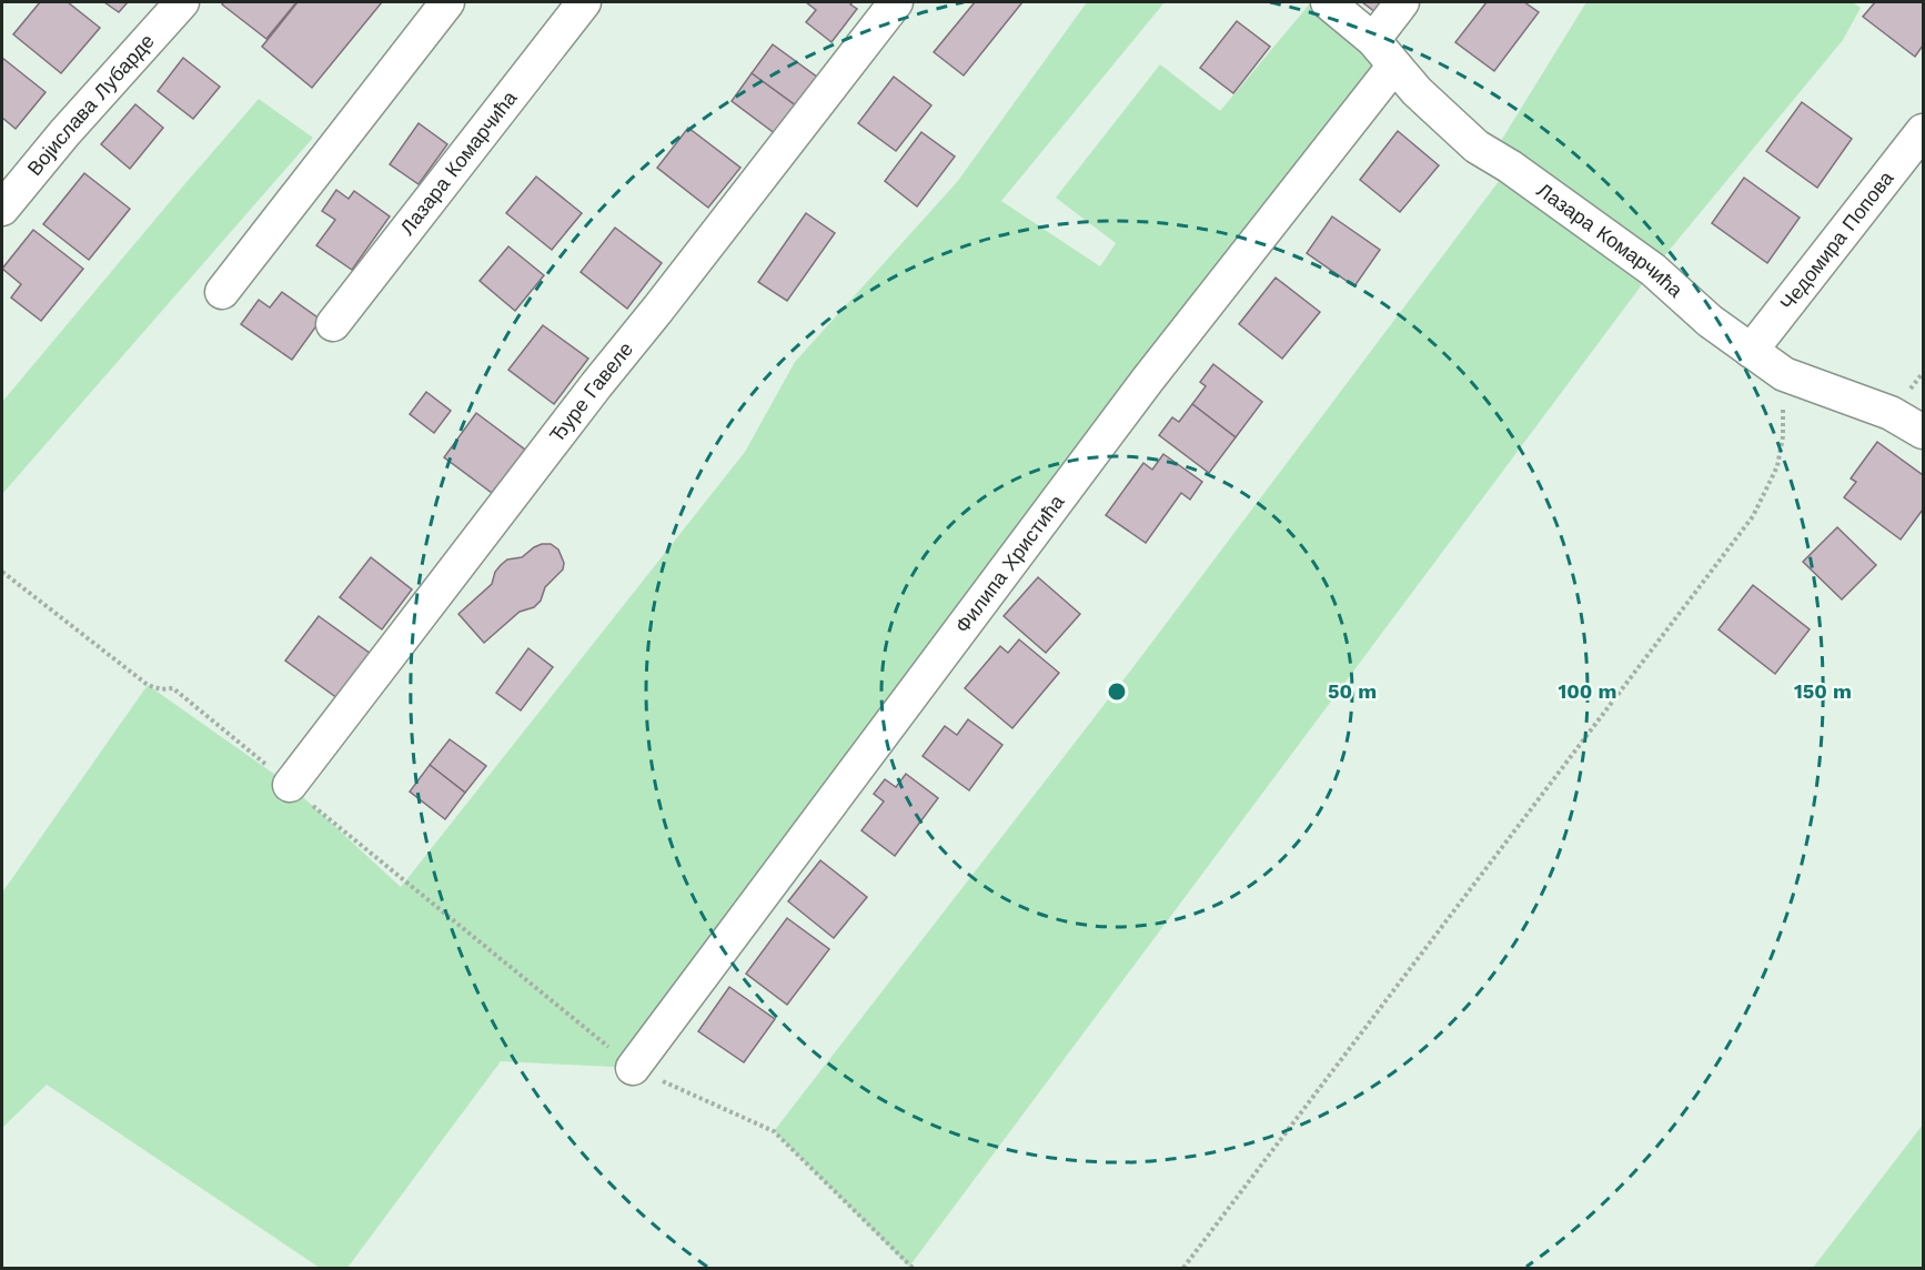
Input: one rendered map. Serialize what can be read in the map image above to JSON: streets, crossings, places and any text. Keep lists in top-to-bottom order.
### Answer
{
  "streets": {
    "street": [
      "Војислава Лубарде",
      "Лазара Комарчића",
      "Чедомира Попова",
      "Ђуре Гавеле",
      "Филипа Христића"
    ]
  },
  "crossings": [
    ["Лазара Комарчића", "Чедомира Попова"],
    ["Лазара Комарчића", "Филипа Христића"]
  ],
  "rings": ["50 m", "100 m", "150 m"]
}
